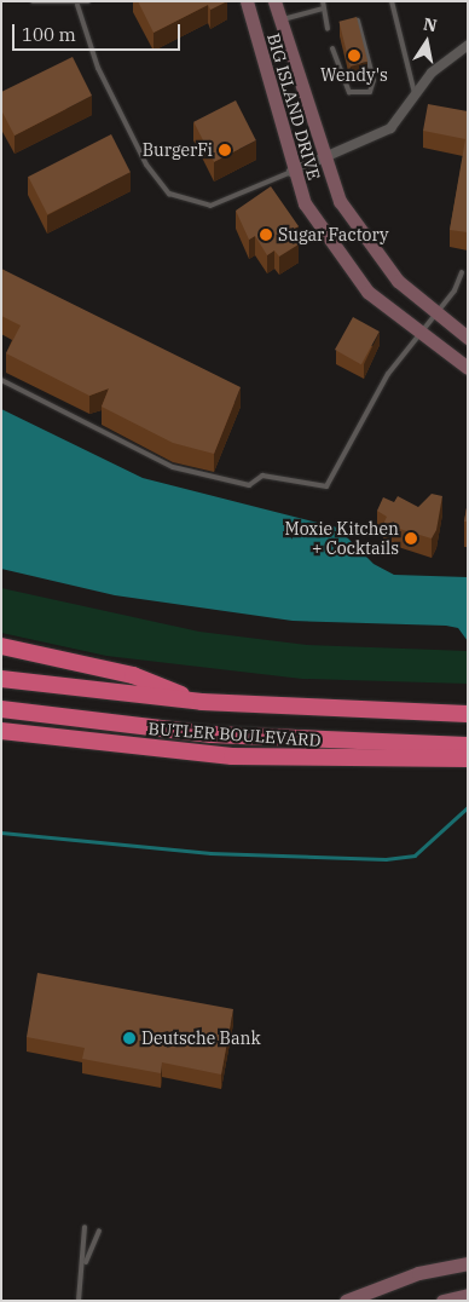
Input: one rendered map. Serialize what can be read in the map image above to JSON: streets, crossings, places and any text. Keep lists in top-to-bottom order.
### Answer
{
  "streets": {
    "highway": ["BUTLER BOULEVARD"],
    "street": ["BIG ISLAND DRIVE"]
  },
  "places": [
    "Wendy's",
    "BurgerFi",
    "Sugar Factory",
    "Moxie Kitchen + Cocktails",
    "Deutsche Bank"
  ],
  "scale_bar": "100 m",
  "north": "top"
}
